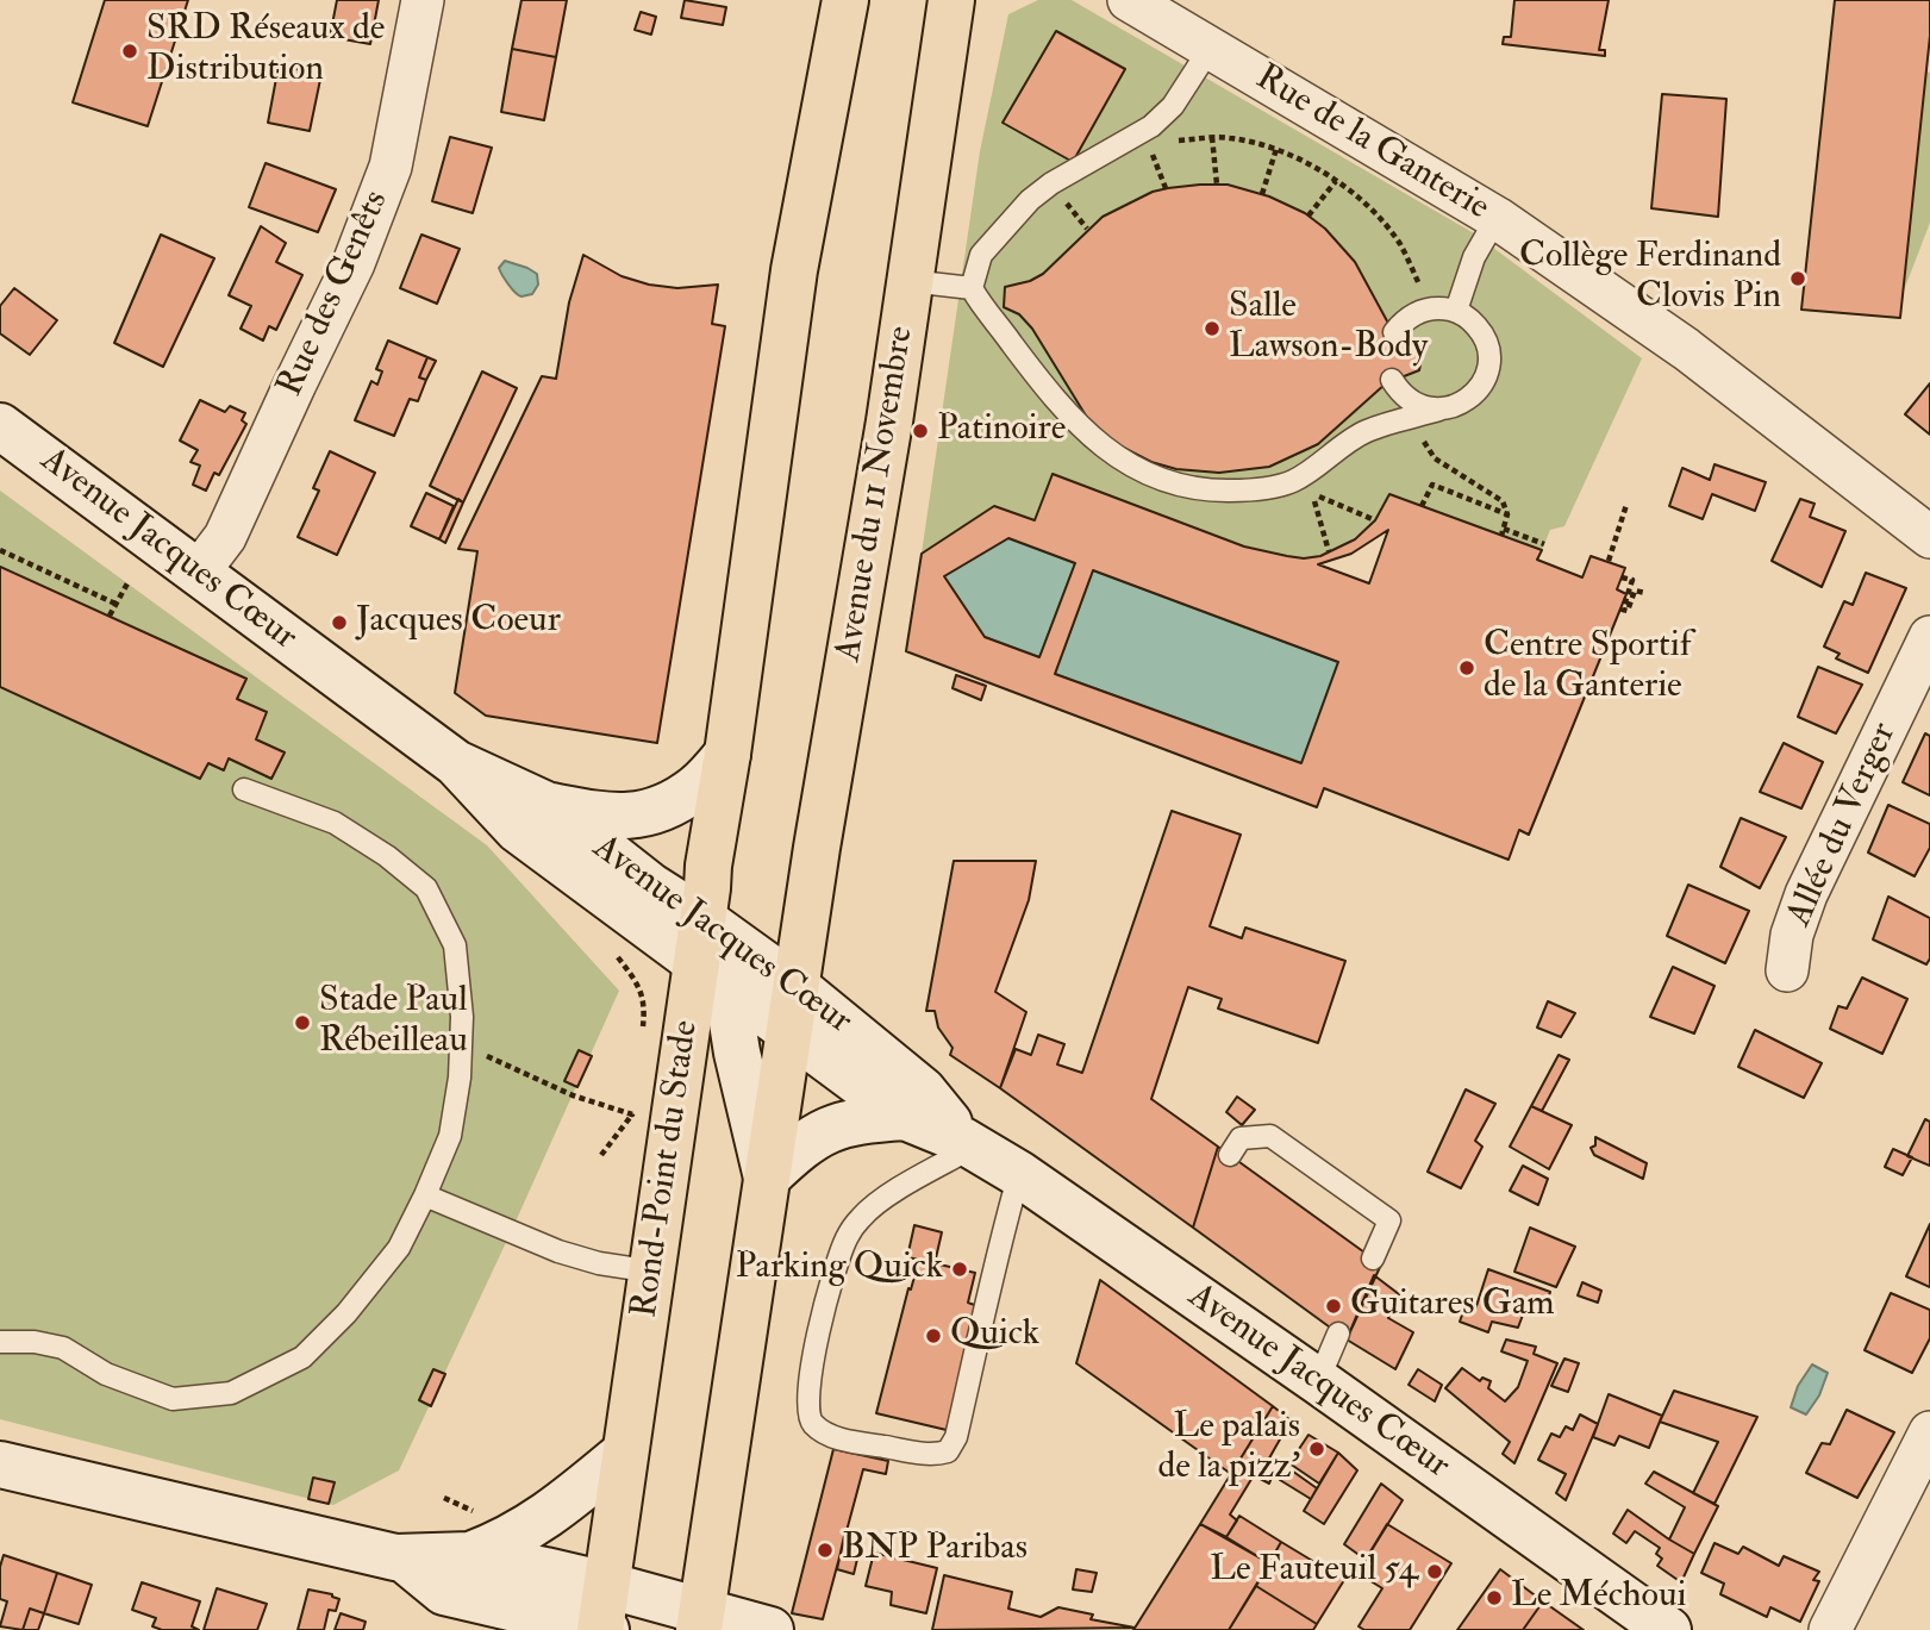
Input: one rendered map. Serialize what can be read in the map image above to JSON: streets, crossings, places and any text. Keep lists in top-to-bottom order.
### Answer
{
  "streets": {
    "main road": ["Avenue du 11 Novembre", "Avenue Jacques Cœur", "Rond-Point du Stade"],
    "street": ["Rue de la Ganterie", "Rue des Genêts", "Allée du Verger"]
  },
  "crossings": [
    ["Rue des Genêts", "Avenue Jacques Cœur"],
    ["Avenue du 11 Novembre", "Avenue Jacques Cœur"],
    ["Avenue Jacques Cœur", "Rond-Point du Stade"]
  ],
  "places": [
    "SRD Réseaux de Distribution",
    "Collège Ferdinand Clovis Pin",
    "Salle Lawson-Body",
    "Patinoire",
    "Jacques Coeur",
    "Centre Sportif de la Ganterie",
    "Stade Paul Rébeilleau",
    "Parking Quick",
    "Guitares Gam",
    "Quick",
    "Le palais de la pizz'",
    "BNP Paribas",
    "Le Fauteuil 54",
    "Le Méchoui"
  ]
}
